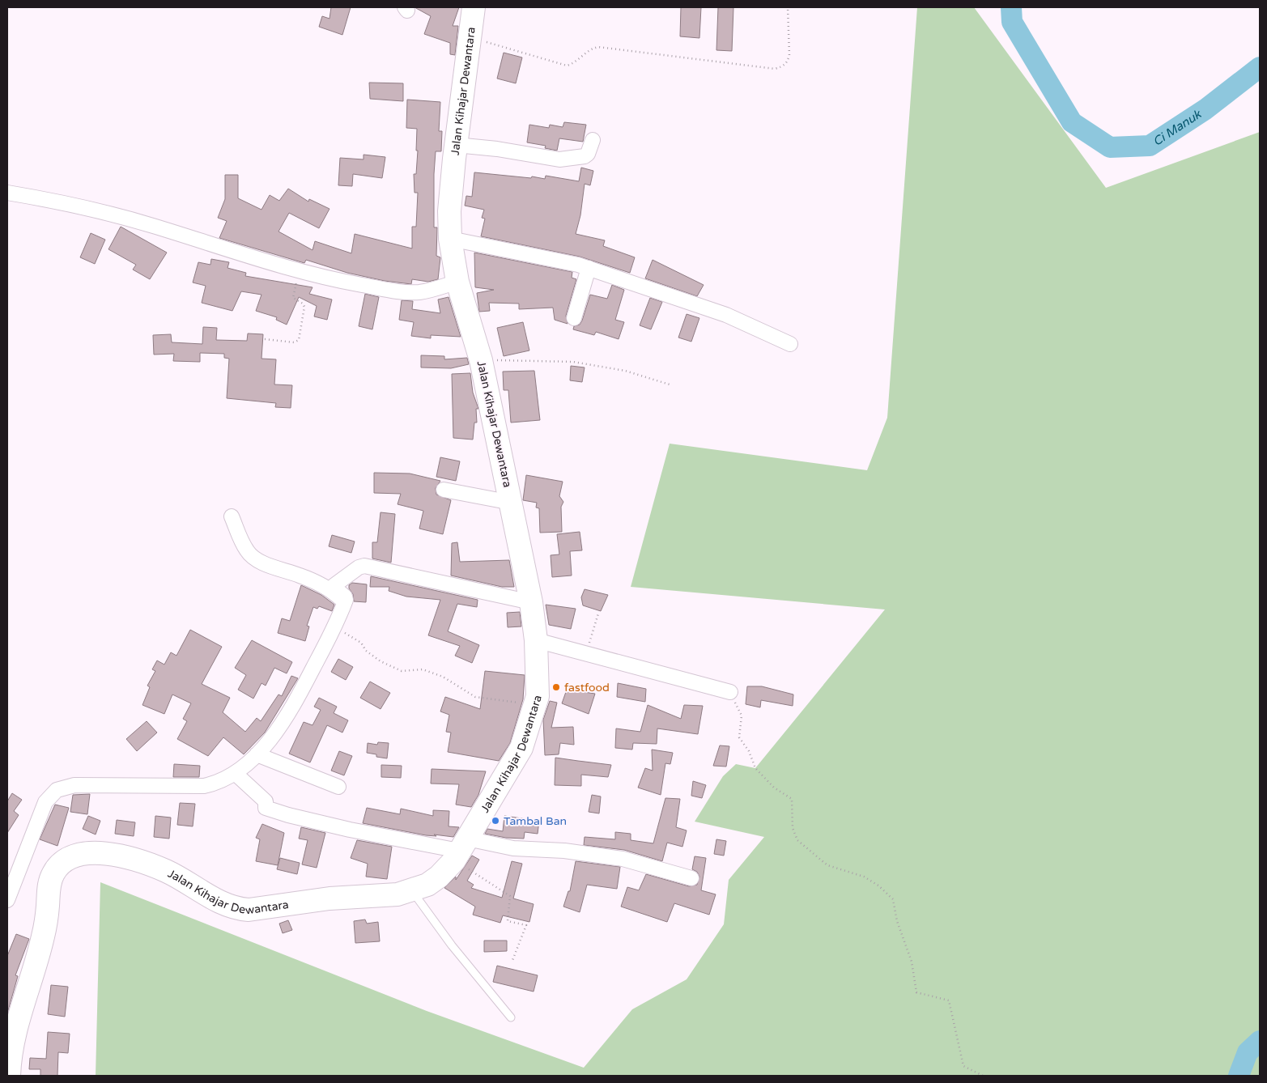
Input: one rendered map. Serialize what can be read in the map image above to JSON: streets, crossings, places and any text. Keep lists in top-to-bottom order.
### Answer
{
  "streets": {
    "main road": ["Jalan Kihajar Dewantara"]
  },
  "water": ["Ci Manuk"],
  "places": ["fastfood", "Tambal Ban"]
}
